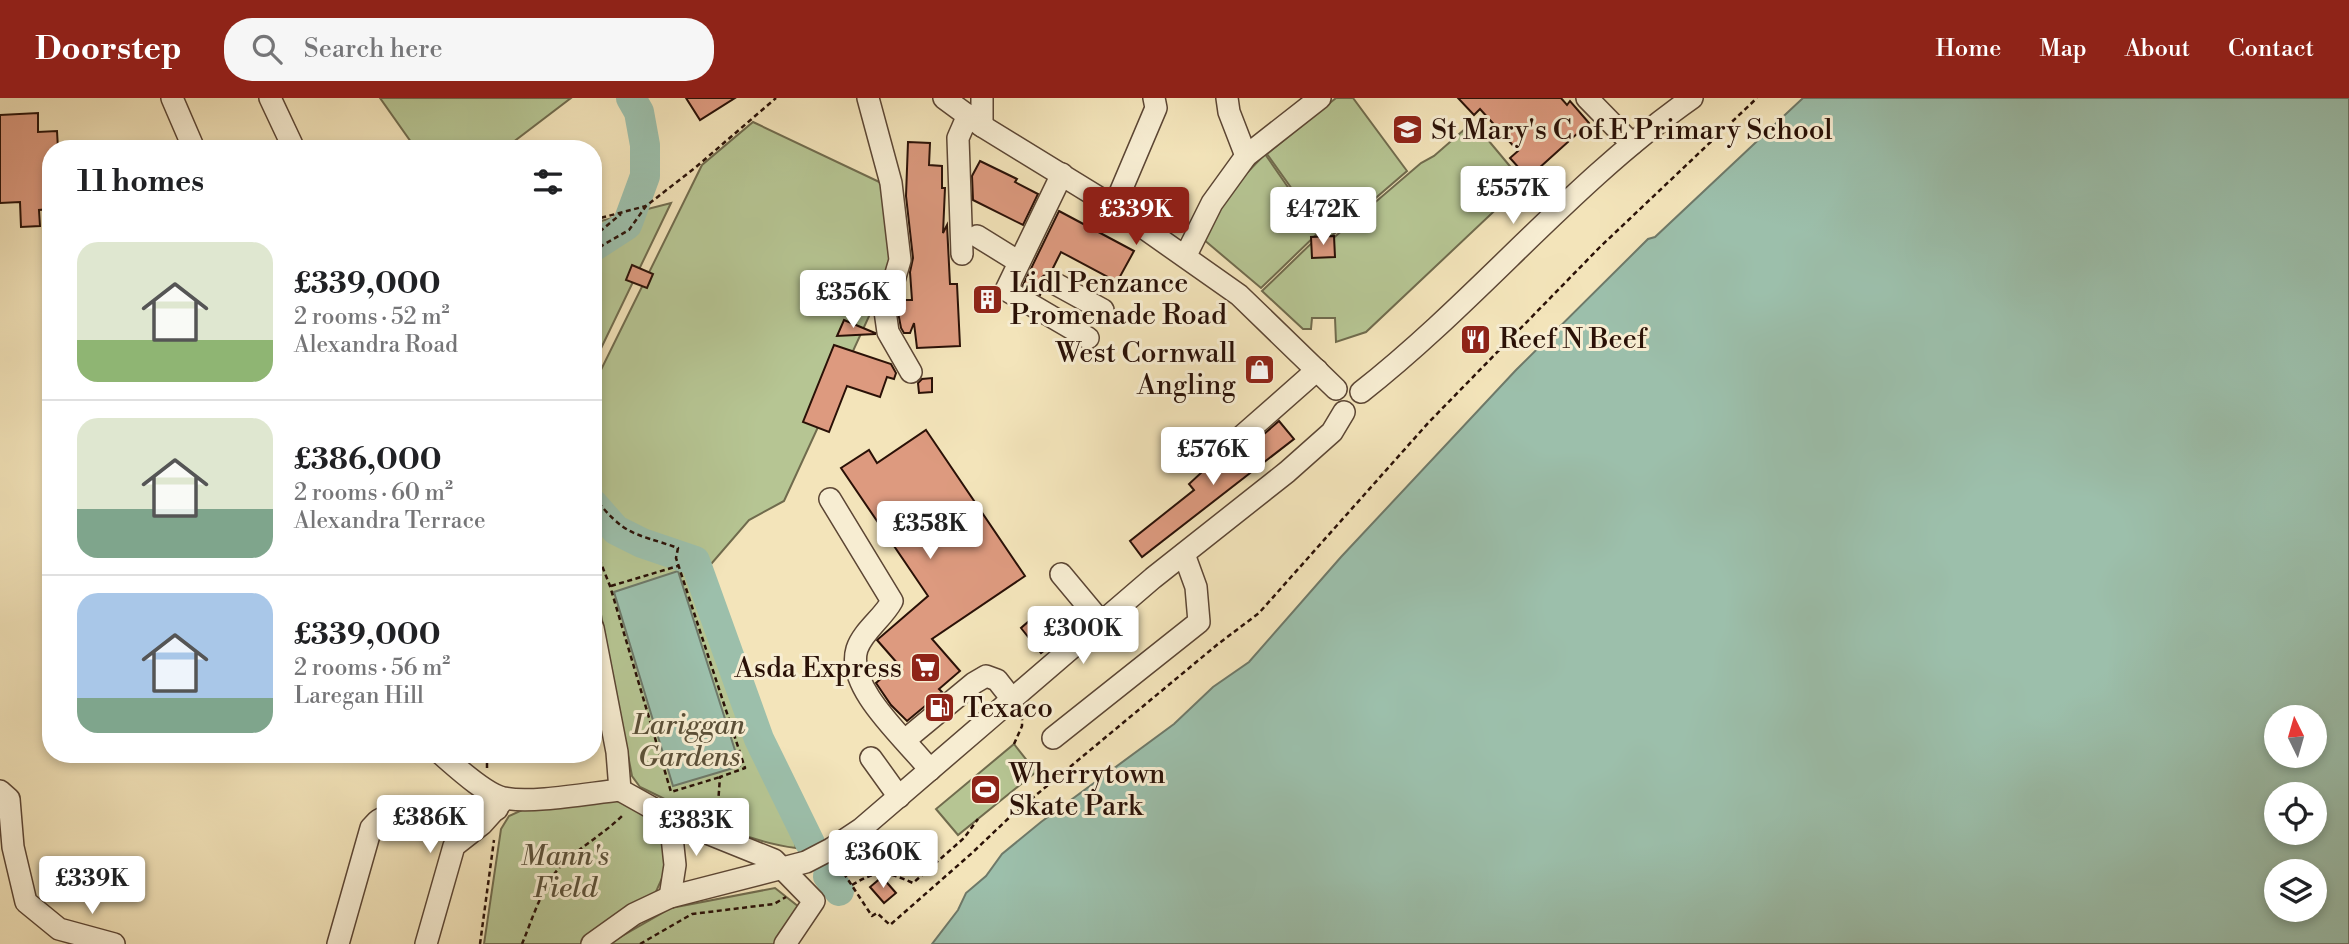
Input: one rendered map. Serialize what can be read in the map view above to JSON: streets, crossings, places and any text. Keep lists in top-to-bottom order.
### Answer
{
  "parks": ["Lariggan Gardens", "Mann's Field"],
  "places": {
    "school or university": ["St Mary's C of E Primary School"],
    "building": ["Lidl Penzance Promenade Road"],
    "restaurant": ["Reef N Beef"],
    "shop": ["West Cornwall Angling"],
    "supermarket": ["Asda Express"],
    "fuel station": ["Texaco"],
    "sports": ["Wherrytown Skate Park"]
  },
  "north": "top",
  "page": {
    "header": "Doorstep",
    "search": "Search here",
    "nav": [
      "Home",
      "Map",
      "About",
      "Contact"
    ],
    "heading": "11 homes",
    "price": [
      "£557K",
      "£339K",
      "£472K",
      "£356K",
      "£576K",
      "£358K",
      "£300K",
      "£386K",
      "£383K",
      "£360K",
      "£339K"
    ],
    "list": [
      {
        "name": "£339,000",
        "note": "2 rooms · 52 m² · Alexandra Road"
      },
      {
        "name": "£386,000",
        "note": "2 rooms · 60 m² · Alexandra Terrace"
      },
      {
        "name": "£339,000",
        "note": "2 rooms · 56 m² · Laregan Hill"
      }
    ]
  }
}
